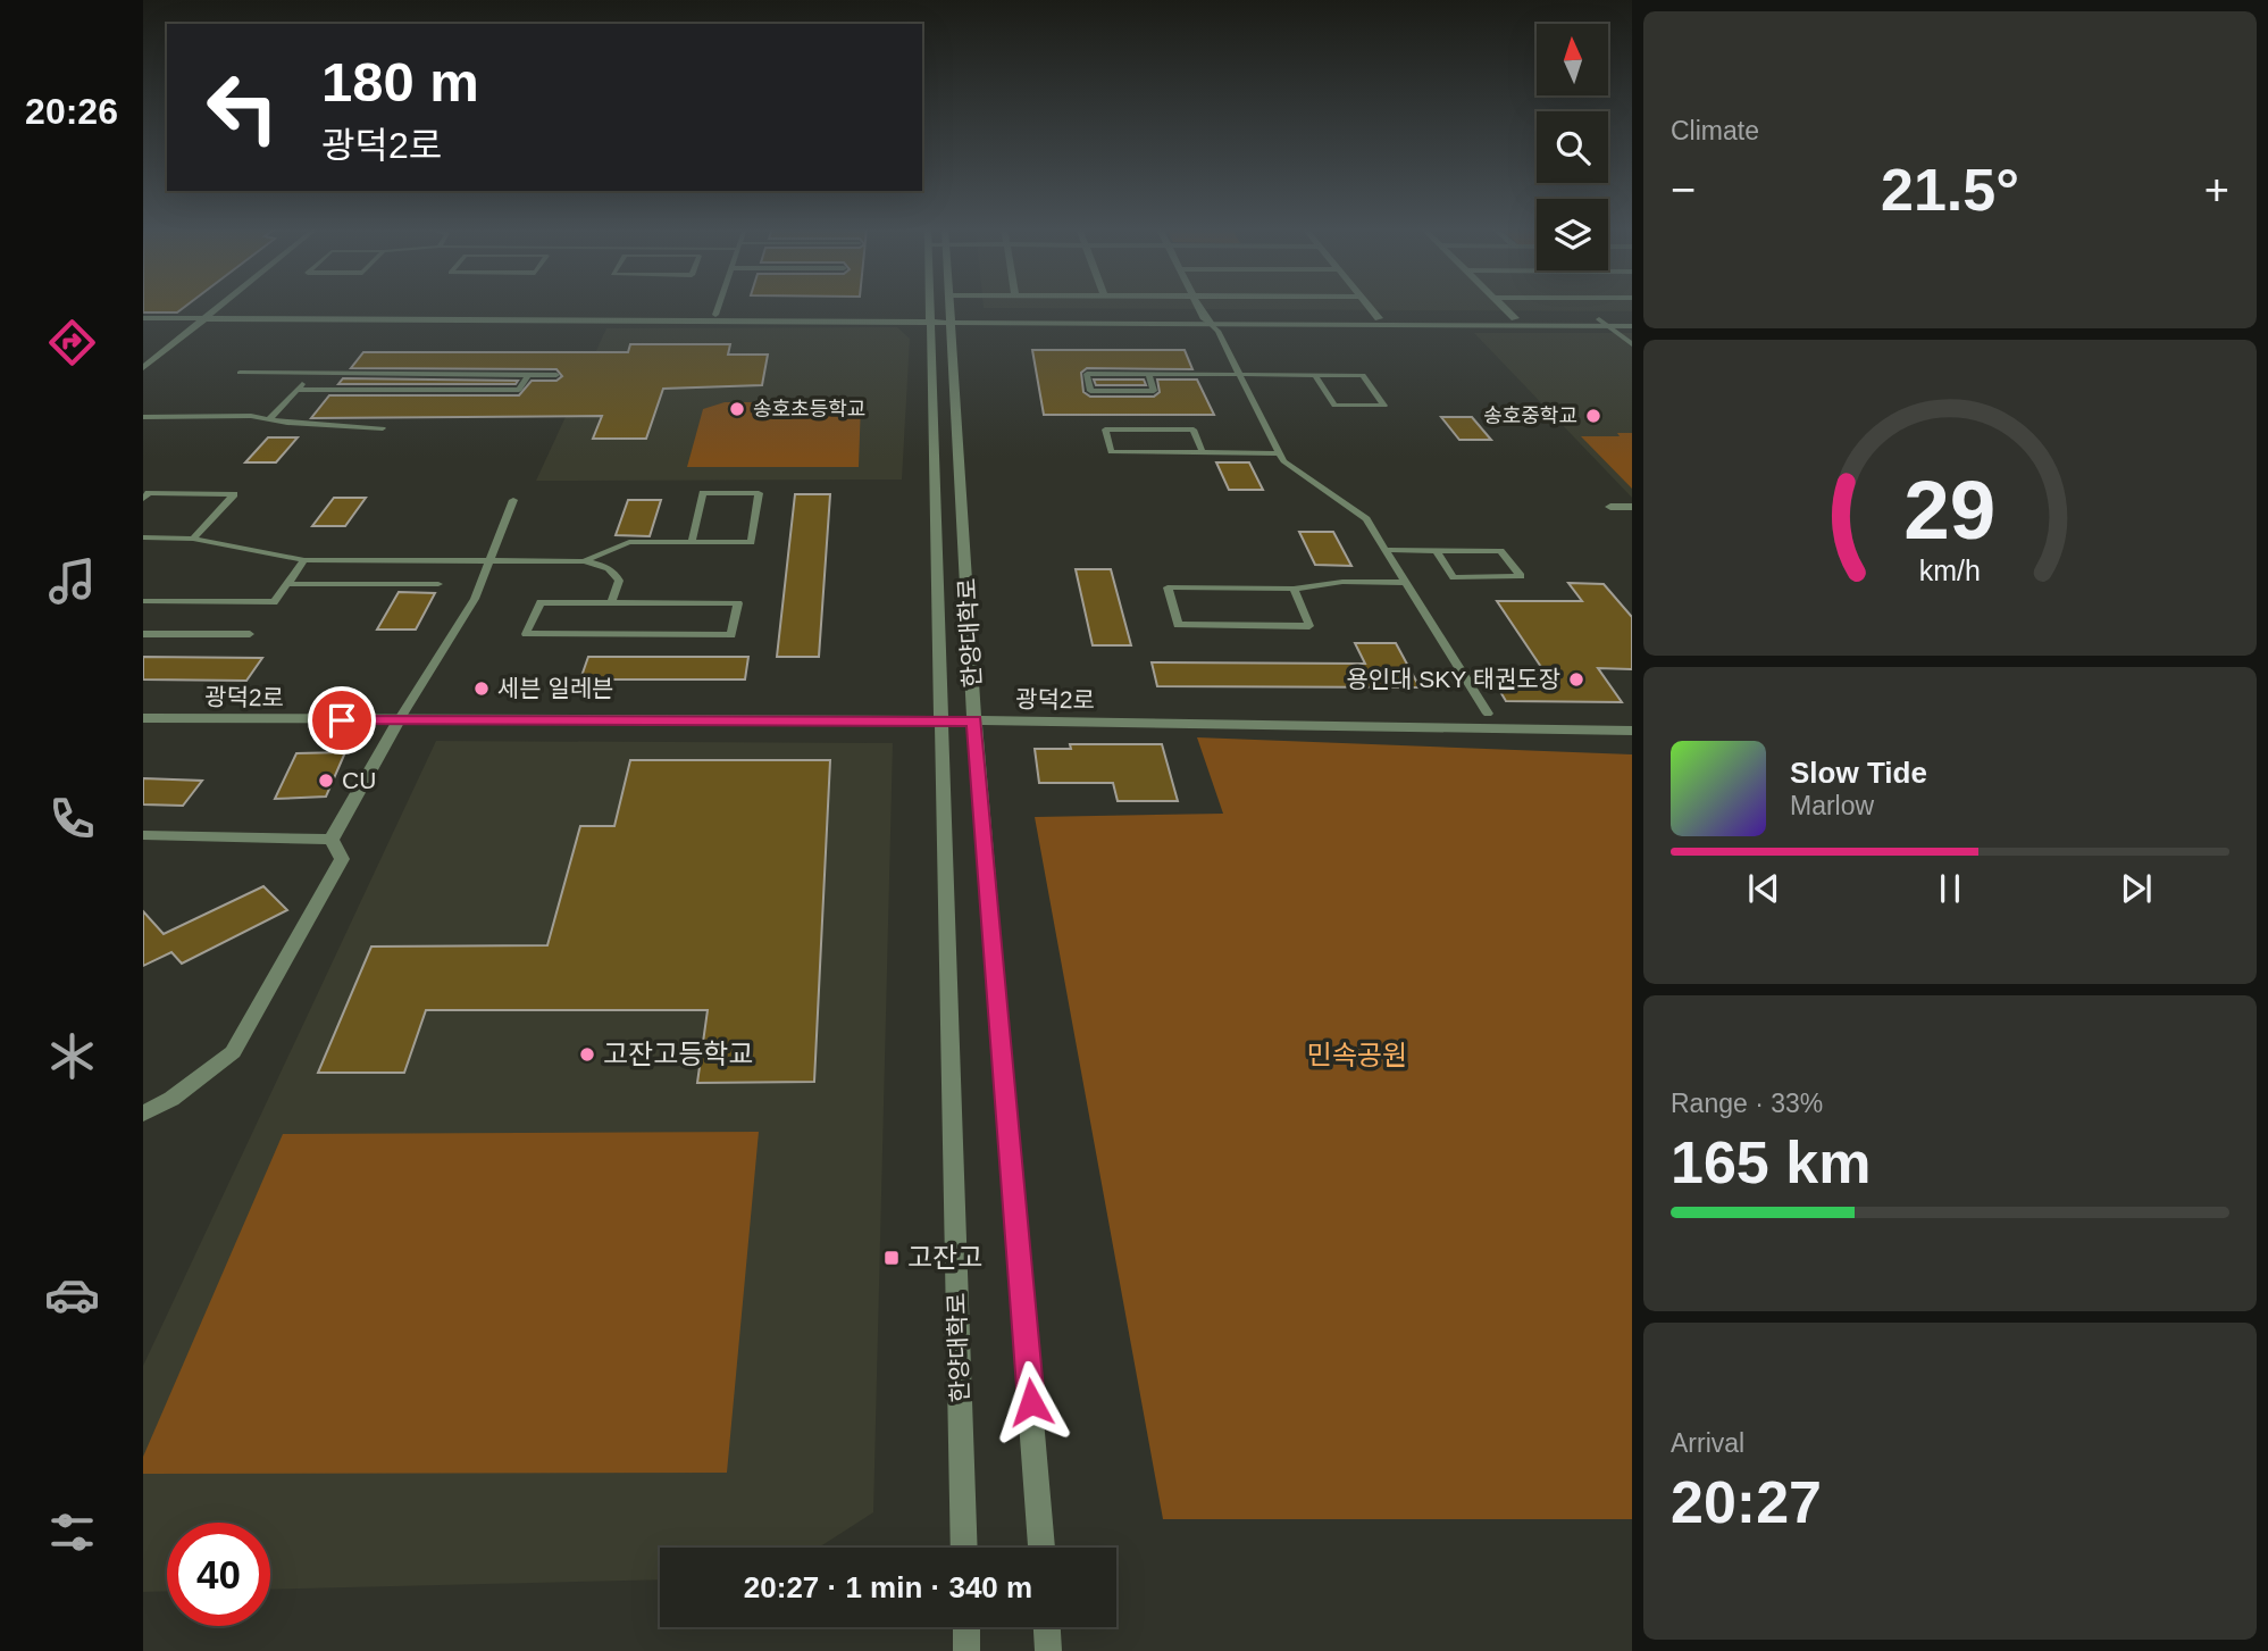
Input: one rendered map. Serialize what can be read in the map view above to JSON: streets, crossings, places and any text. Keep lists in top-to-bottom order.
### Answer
{
  "streets": {
    "street": ["한양대학로", "광덕2로"]
  },
  "crossings": [
    ["한양대학로", "광덕2로"]
  ],
  "parks": ["민속공원"],
  "places": {
    "other": [
      "송호초등학교",
      "송호중학교",
      "용인대 SKY 태권도장",
      "세븐 일레븐",
      "CU",
      "고잔고등학교"
    ],
    "transit": ["고잔고"]
  },
  "north": "top",
  "page": {
    "tabs": "20:26",
    "tile": [
      "Climate",
      ["Range · 33%", "165 km"],
      ["Arrival", "20:27"]
    ],
    "turn": ["180 m", "광덕2로"],
    "heat": ["−", "21.5°", "+"],
    "song": ["Slow Tide", "Marlow"],
    "limit": "40",
    "trip": "20:27 · 1 min · 340 m",
    "gauge": ["29", "km/h"]
  }
}
